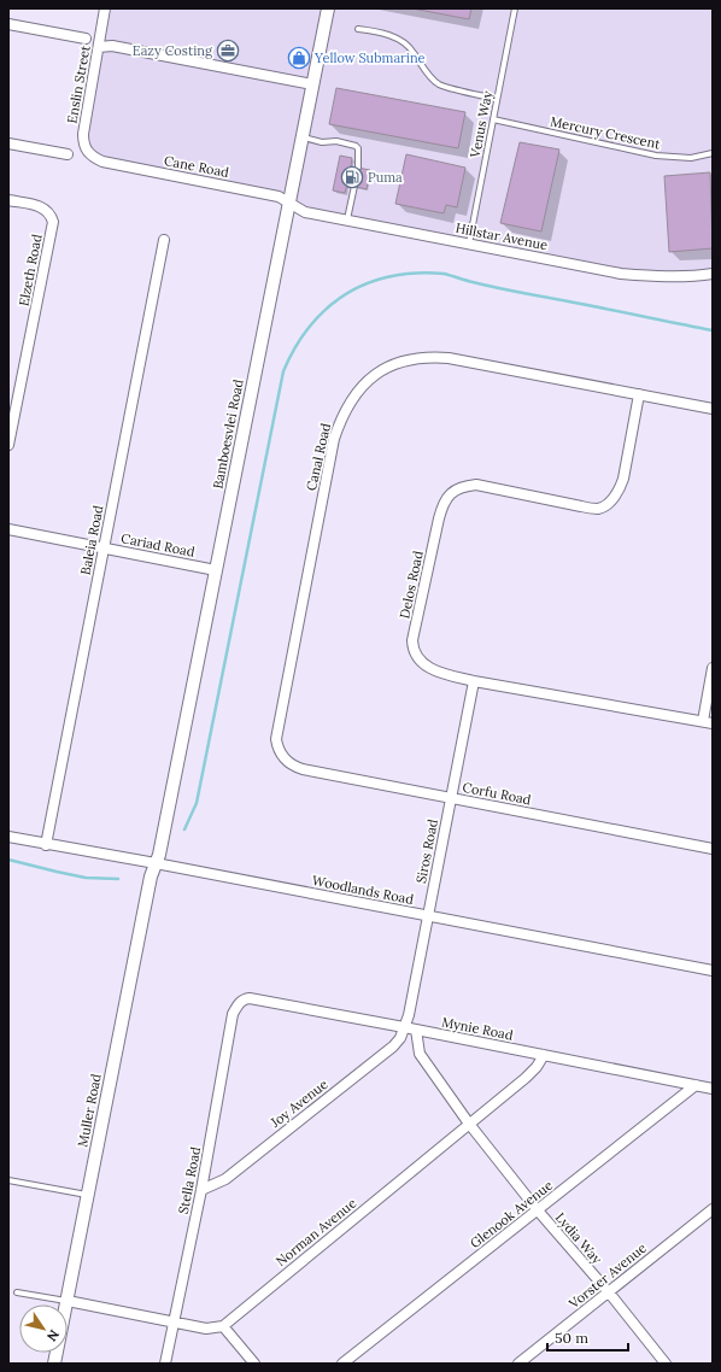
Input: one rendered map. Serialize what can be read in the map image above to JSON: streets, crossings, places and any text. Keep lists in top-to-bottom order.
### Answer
{
  "streets": {
    "street": [
      "Enslin Street",
      "Cane Road",
      "Hillstar Avenue",
      "Elzeth Road",
      "Bamboesvlei Road",
      "Canal Road",
      "Baleia Road",
      "Cariad Road",
      "Delos Road",
      "Corfu Road",
      "Siros Road",
      "Woodlands Road",
      "Mynie Road",
      "Joy Avenue",
      "Muller Road",
      "Stella Road",
      "Glenook Avenue",
      "Norman Avenue",
      "Lydia Way",
      "Vorster Avenue"
    ],
    "lane": ["Venus Way", "Mercury Crescent"]
  },
  "crossings": [
    ["Enslin Street", "Cane Road"],
    ["Venus Way", "Mercury Crescent"],
    ["Venus Way", "Hillstar Avenue"],
    ["Cane Road", "Hillstar Avenue"],
    ["Cane Road", "Bamboesvlei Road"],
    ["Hillstar Avenue", "Bamboesvlei Road"],
    ["Bamboesvlei Road", "Cariad Road"],
    ["Bamboesvlei Road", "Woodlands Road"],
    ["Bamboesvlei Road", "Muller Road"],
    ["Canal Road", "Delos Road"],
    ["Canal Road", "Corfu Road"],
    ["Baleia Road", "Cariad Road"],
    ["Baleia Road", "Woodlands Road"],
    ["Delos Road", "Siros Road"],
    ["Corfu Road", "Siros Road"],
    ["Siros Road", "Woodlands Road"],
    ["Siros Road", "Mynie Road"],
    ["Siros Road", "Joy Avenue"],
    ["Woodlands Road", "Muller Road"],
    ["Mynie Road", "Joy Avenue"],
    ["Mynie Road", "Stella Road"],
    ["Mynie Road", "Glenook Avenue"],
    ["Mynie Road", "Norman Avenue"],
    ["Mynie Road", "Lydia Way"],
    ["Joy Avenue", "Stella Road"],
    ["Glenook Avenue", "Lydia Way"],
    ["Norman Avenue", "Lydia Way"],
    ["Lydia Way", "Vorster Avenue"]
  ],
  "places": {
    "office": ["Eazy Costing"],
    "shop": ["Yellow Submarine"],
    "fuel station": ["Puma"]
  },
  "scale_bar": "50 m",
  "north": "bottom right"
}
